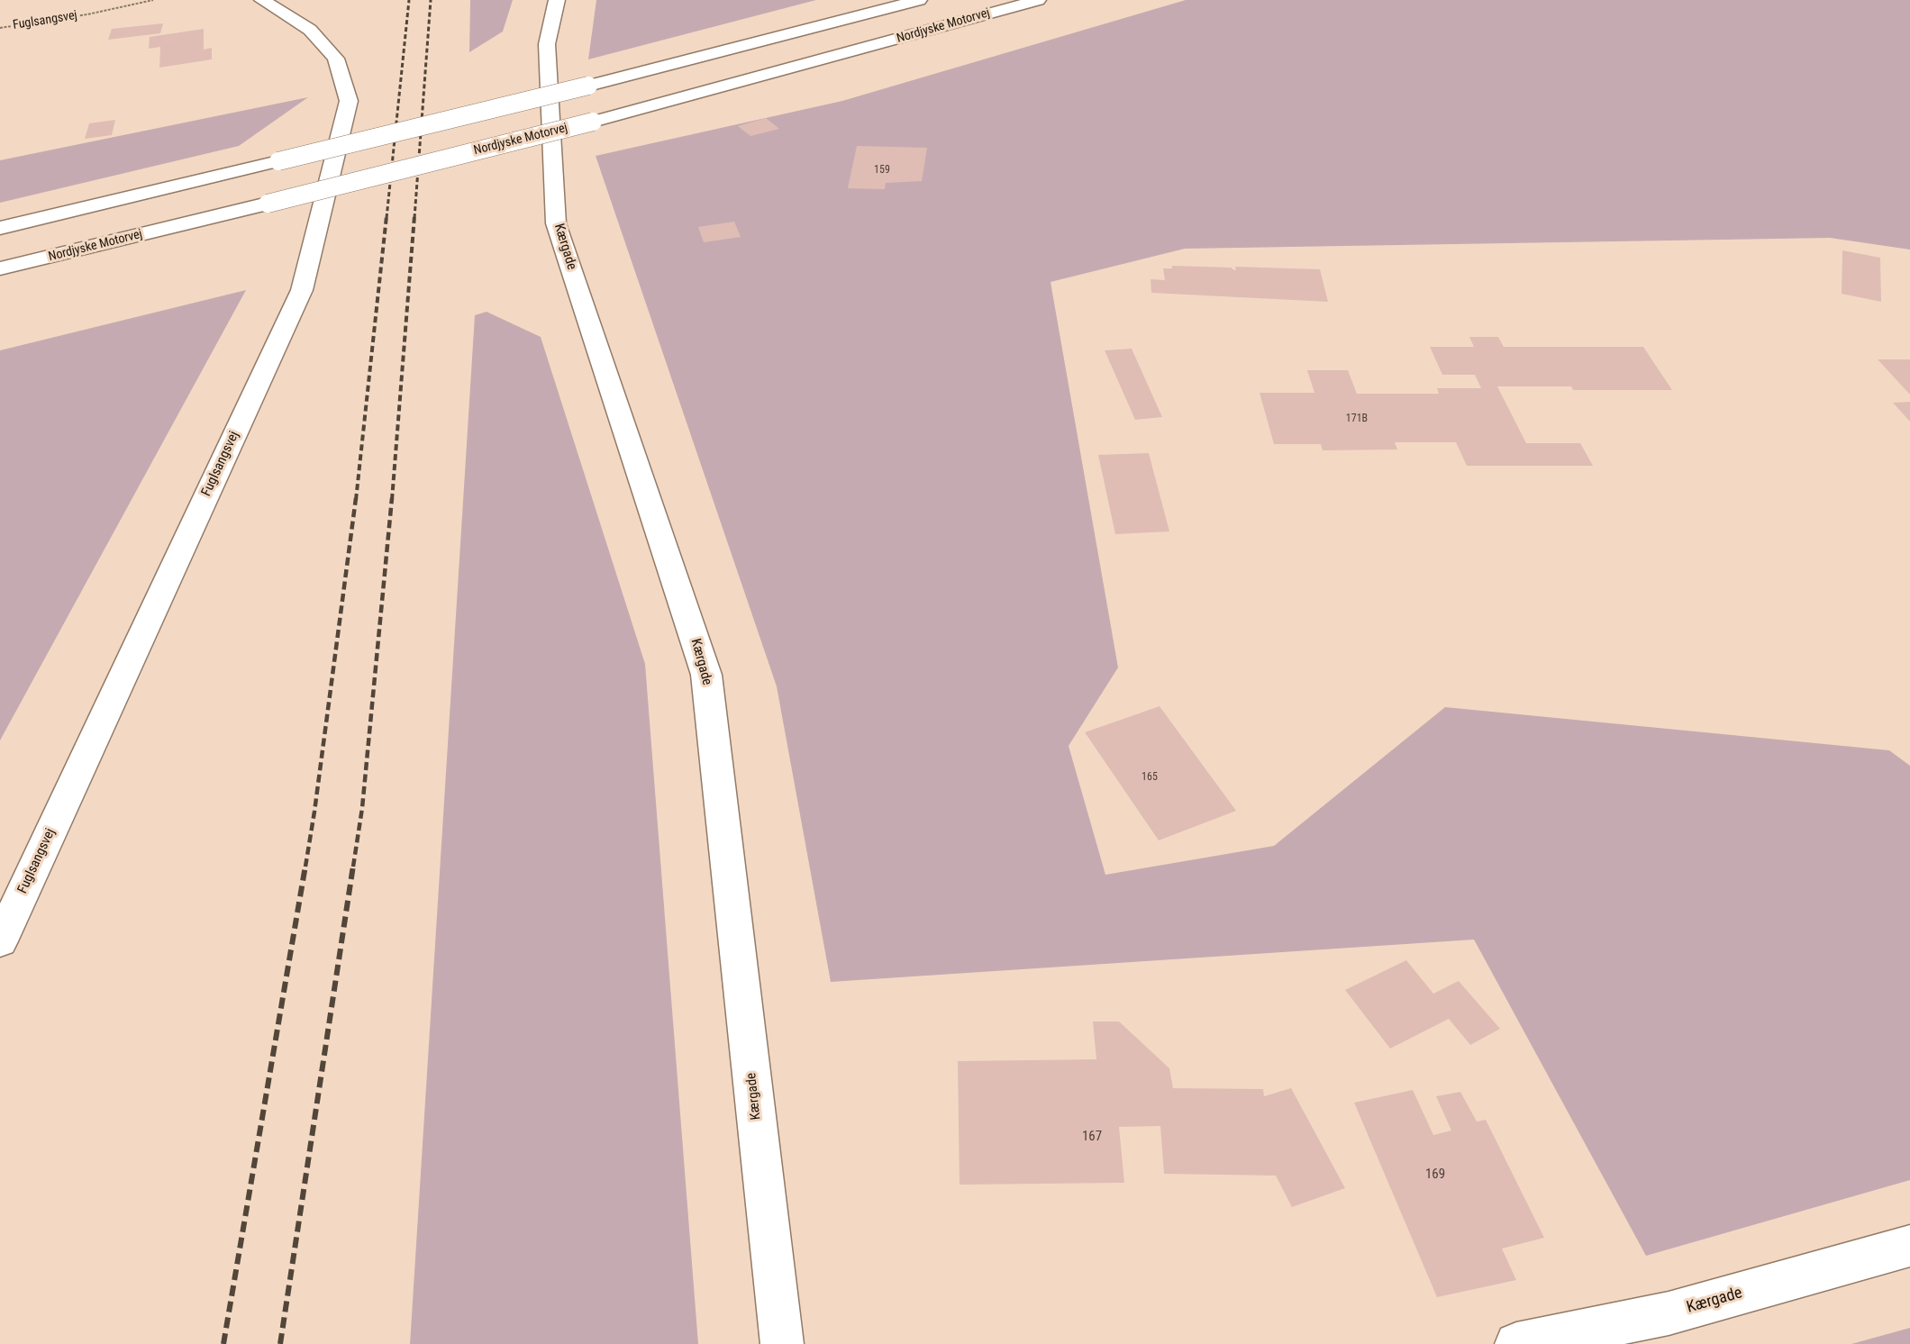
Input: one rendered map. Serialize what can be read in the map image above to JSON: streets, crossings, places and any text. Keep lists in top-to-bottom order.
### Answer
{
  "streets": {
    "main road": ["Fuglsangsvej", "Nordjyske Motorvej", "Kærgade"]
  },
  "house_numbers": [
    "159",
    "171B",
    "165",
    "167",
    "169"
  ]
}
